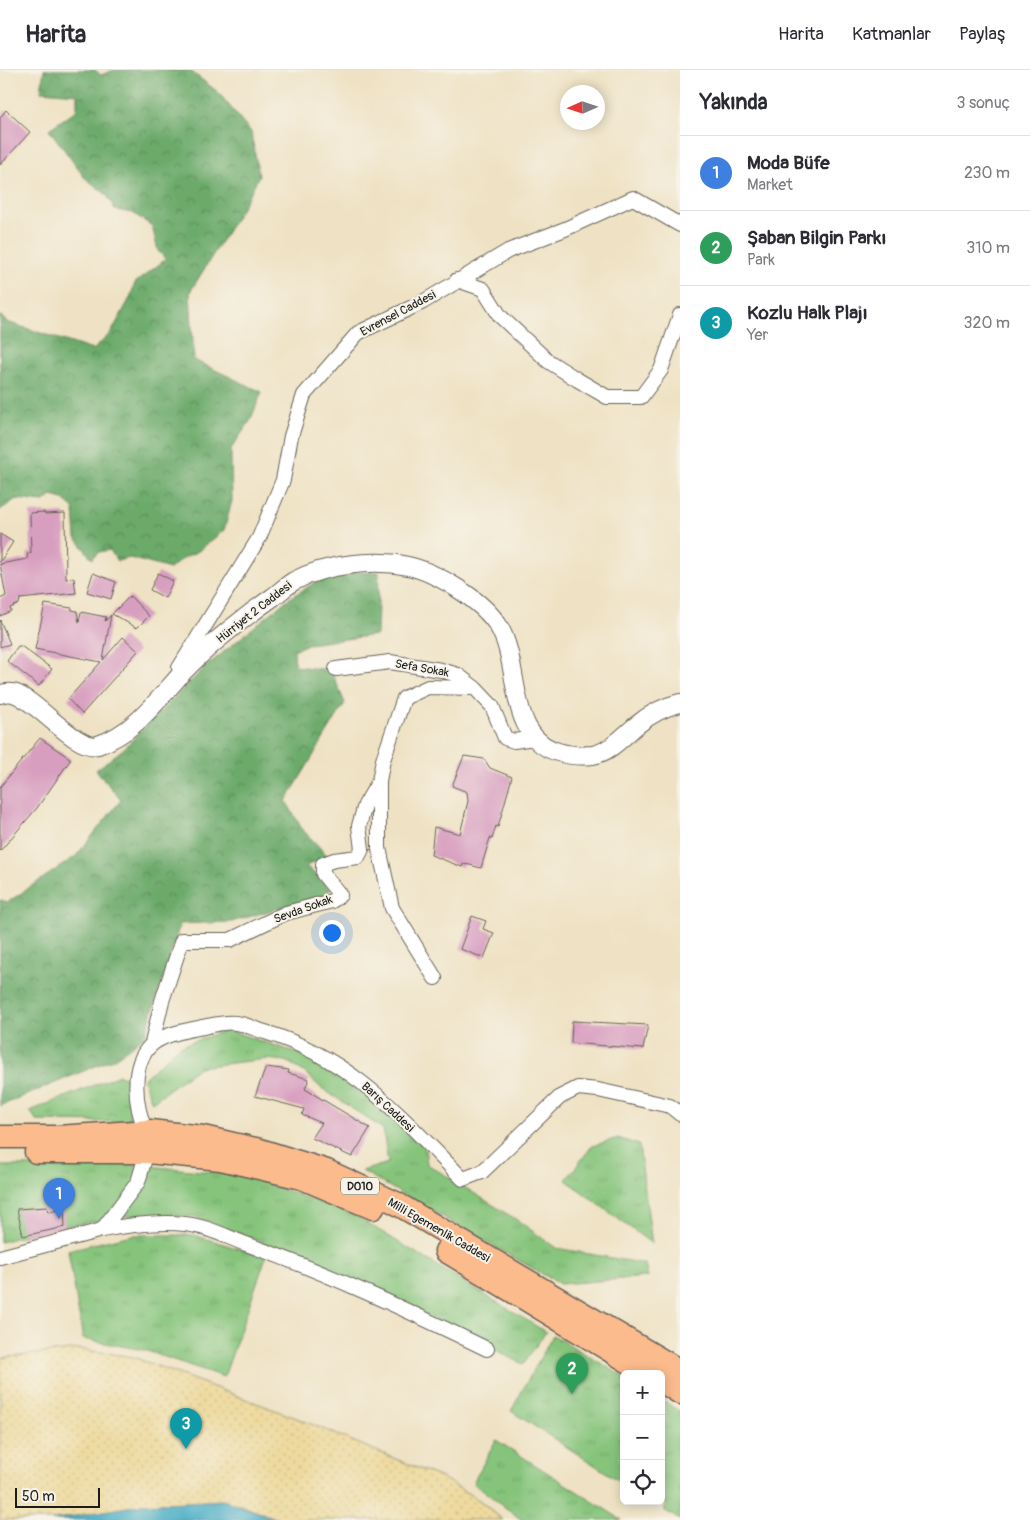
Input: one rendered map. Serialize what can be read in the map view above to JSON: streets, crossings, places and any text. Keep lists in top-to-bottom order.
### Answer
{
  "streets": {
    "highway": ["D010", "Milli Egemenlik Caddesi"],
    "street": [
      "Evrensel Caddesi",
      "Hürriyet 2 Caddesi",
      "Sefa Sokak",
      "Sevda Sokak",
      "Barış Caddesi"
    ]
  },
  "crossings": [
    ["Evrensel Caddesi", "Hürriyet 2 Caddesi"],
    ["Hürriyet 2 Caddesi", "Sefa Sokak"],
    ["Sefa Sokak", "Sevda Sokak"],
    ["Sevda Sokak", "Barış Caddesi"]
  ],
  "scale_bar": "50 m",
  "north": "left",
  "page": {
    "header": "Harita",
    "nav": ["Harita", "Katmanlar", "Paylaş"],
    "heading": ["Yakında", "3 sonuç"],
    "list": [
      {
        "mark": "1",
        "name": "Moda Büfe",
        "note": "Market",
        "value": "230 m"
      },
      {
        "mark": "2",
        "name": "Şaban Bilgin Parkı",
        "note": "Park",
        "value": "310 m"
      },
      {
        "mark": "3",
        "name": "Kozlu Halk Plajı",
        "note": "Yer",
        "value": "320 m"
      }
    ],
    "pins": ["1", "2", "3"],
    "map_buttons": ["+", "−"],
    "scale": "50 m"
  }
}
